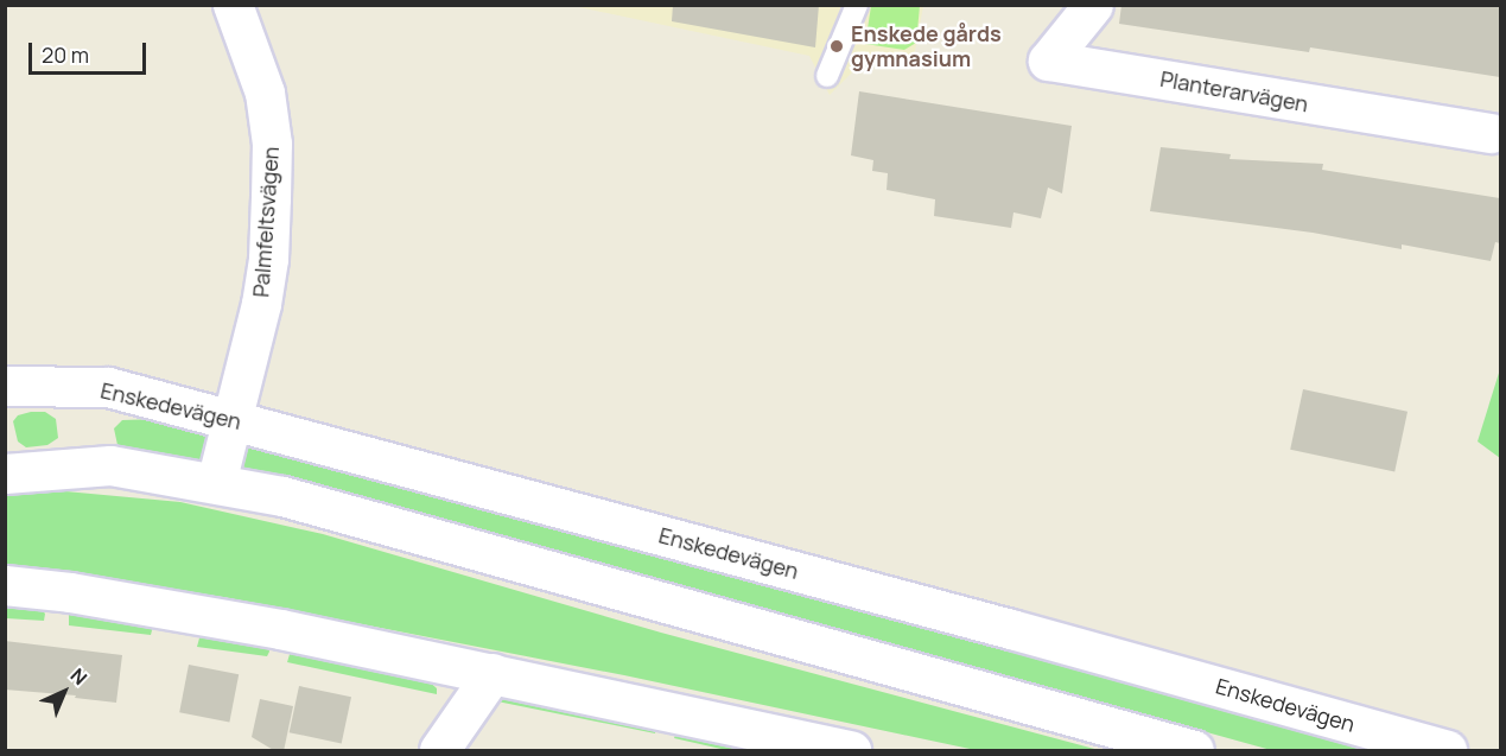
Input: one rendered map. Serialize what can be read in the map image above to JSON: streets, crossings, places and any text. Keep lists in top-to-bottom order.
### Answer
{
  "streets": {
    "main road": ["Planterarvägen", "Palmfeltsvägen", "Enskedevägen"]
  },
  "crossings": [
    ["Palmfeltsvägen", "Enskedevägen"]
  ],
  "places": ["Enskede gårds gymnasium"],
  "scale_bar": "20 m",
  "north": "top right"
}
